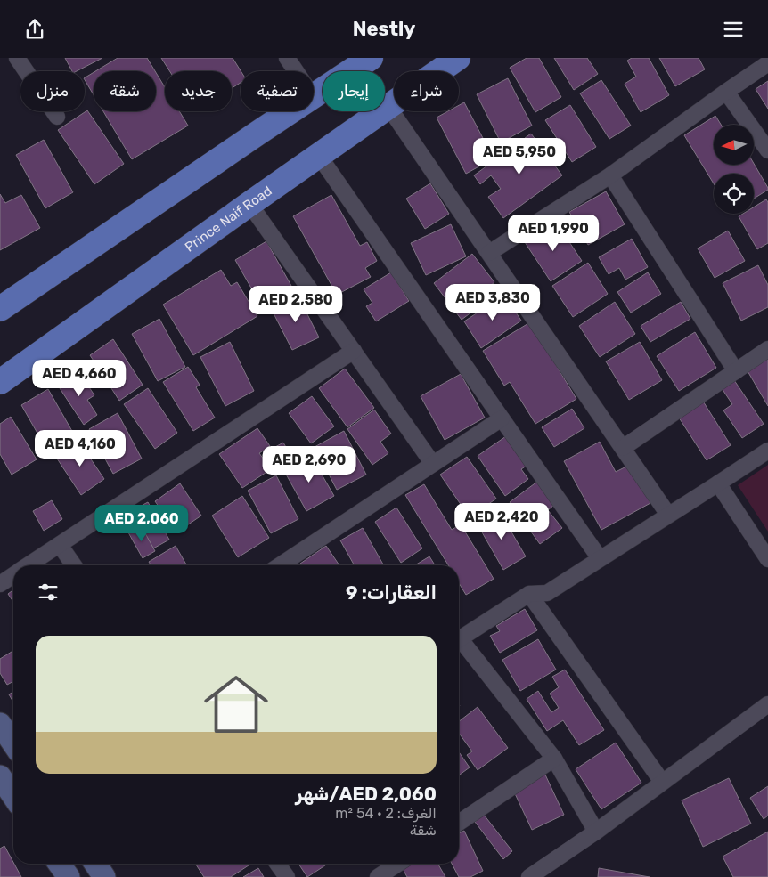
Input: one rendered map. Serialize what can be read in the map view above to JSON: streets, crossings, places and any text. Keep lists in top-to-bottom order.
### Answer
{
  "streets": {
    "main road": ["Prince Naif Road"]
  },
  "north": "left",
  "page": {
    "header": "Nestly",
    "chip": [
      "شراء",
      "إيجار",
      "تصفية",
      "جديد",
      "شقة",
      "منزل"
    ],
    "price": [
      "AED 5,950",
      "AED 1,990",
      "AED 3,830",
      "AED 2,580",
      "AED 4,660",
      "AED 4,160",
      "AED 2,690",
      "AED 2,420",
      "AED 2,060"
    ],
    "heading": "العقارات: 9",
    "list": [
      {
        "name": "AED 2,060/شهر",
        "note": "الغرف: 2 · 54 m² · شقة"
      }
    ]
  }
}
